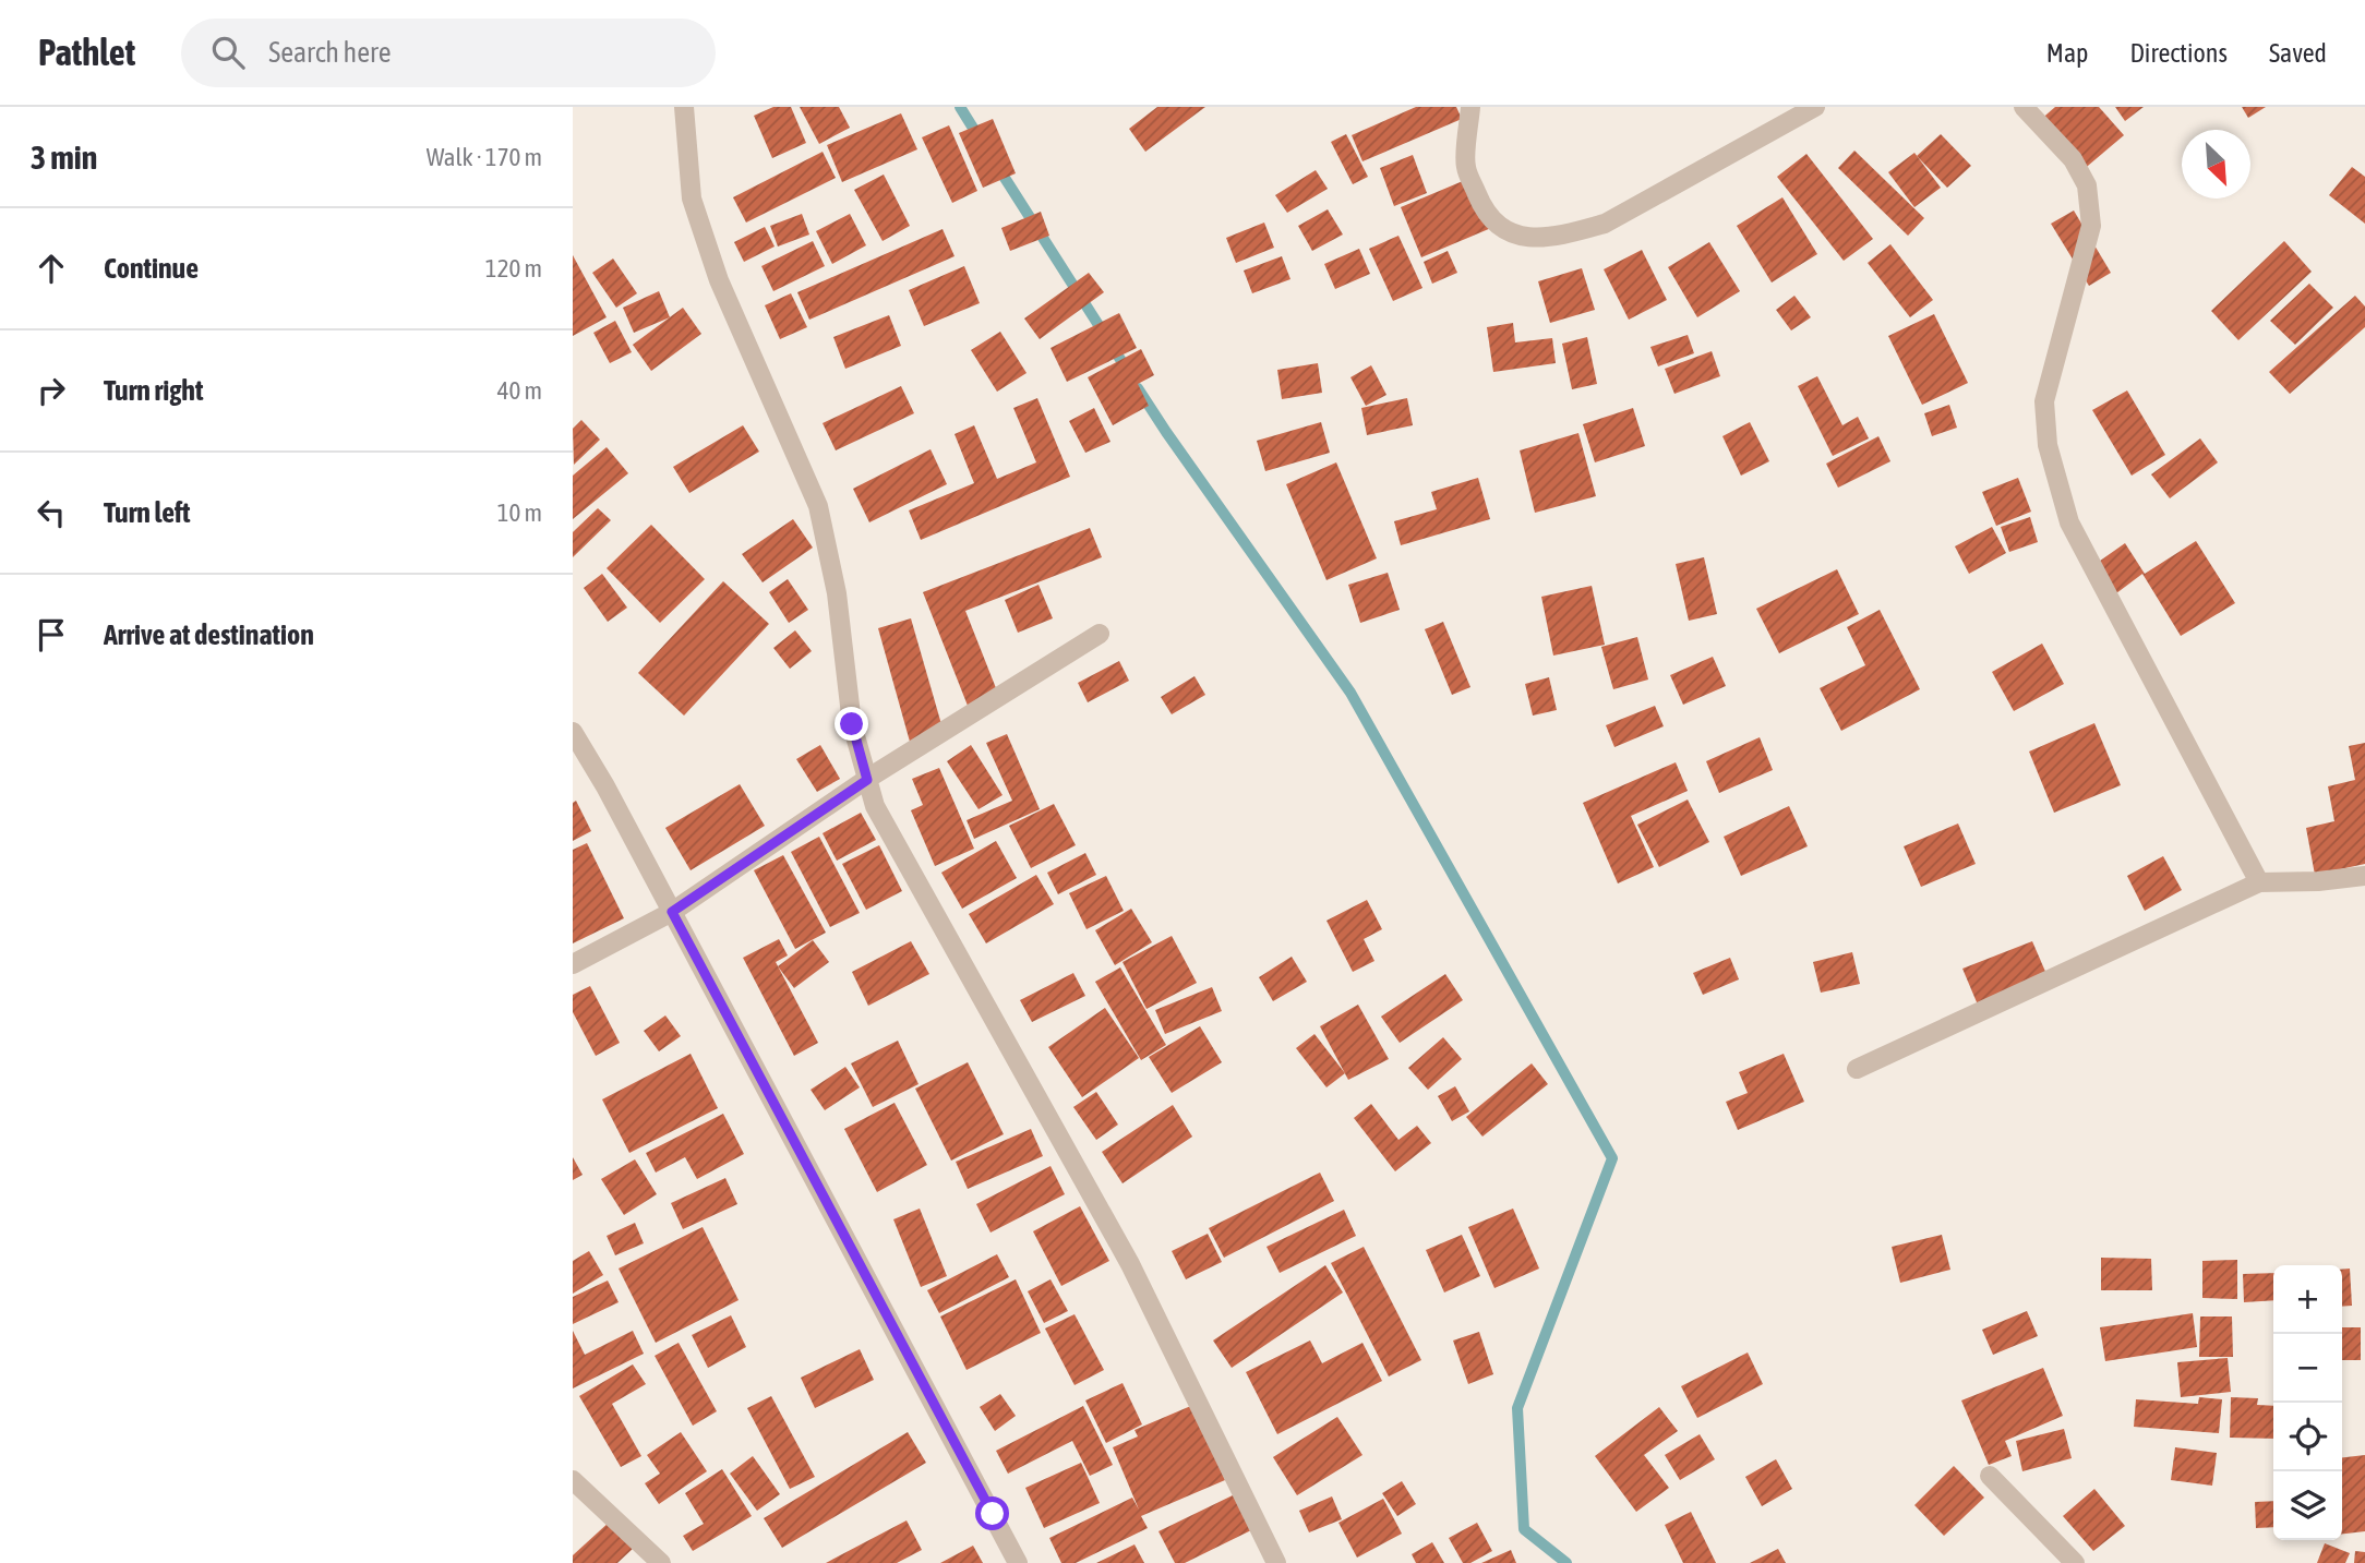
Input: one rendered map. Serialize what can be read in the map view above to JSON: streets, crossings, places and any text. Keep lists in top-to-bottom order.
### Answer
{
  "north": "bottom right",
  "page": {
    "header": "Pathlet",
    "search": "Search here",
    "nav": ["Map", "Directions", "Saved"],
    "heading": ["3 min", "Walk · 170 m"],
    "list": [
      ["Continue", "120 m"],
      ["Turn right", "40 m"],
      ["Turn left", "10 m"],
      "Arrive at destination"
    ],
    "map_buttons": ["+", "−"]
  }
}
